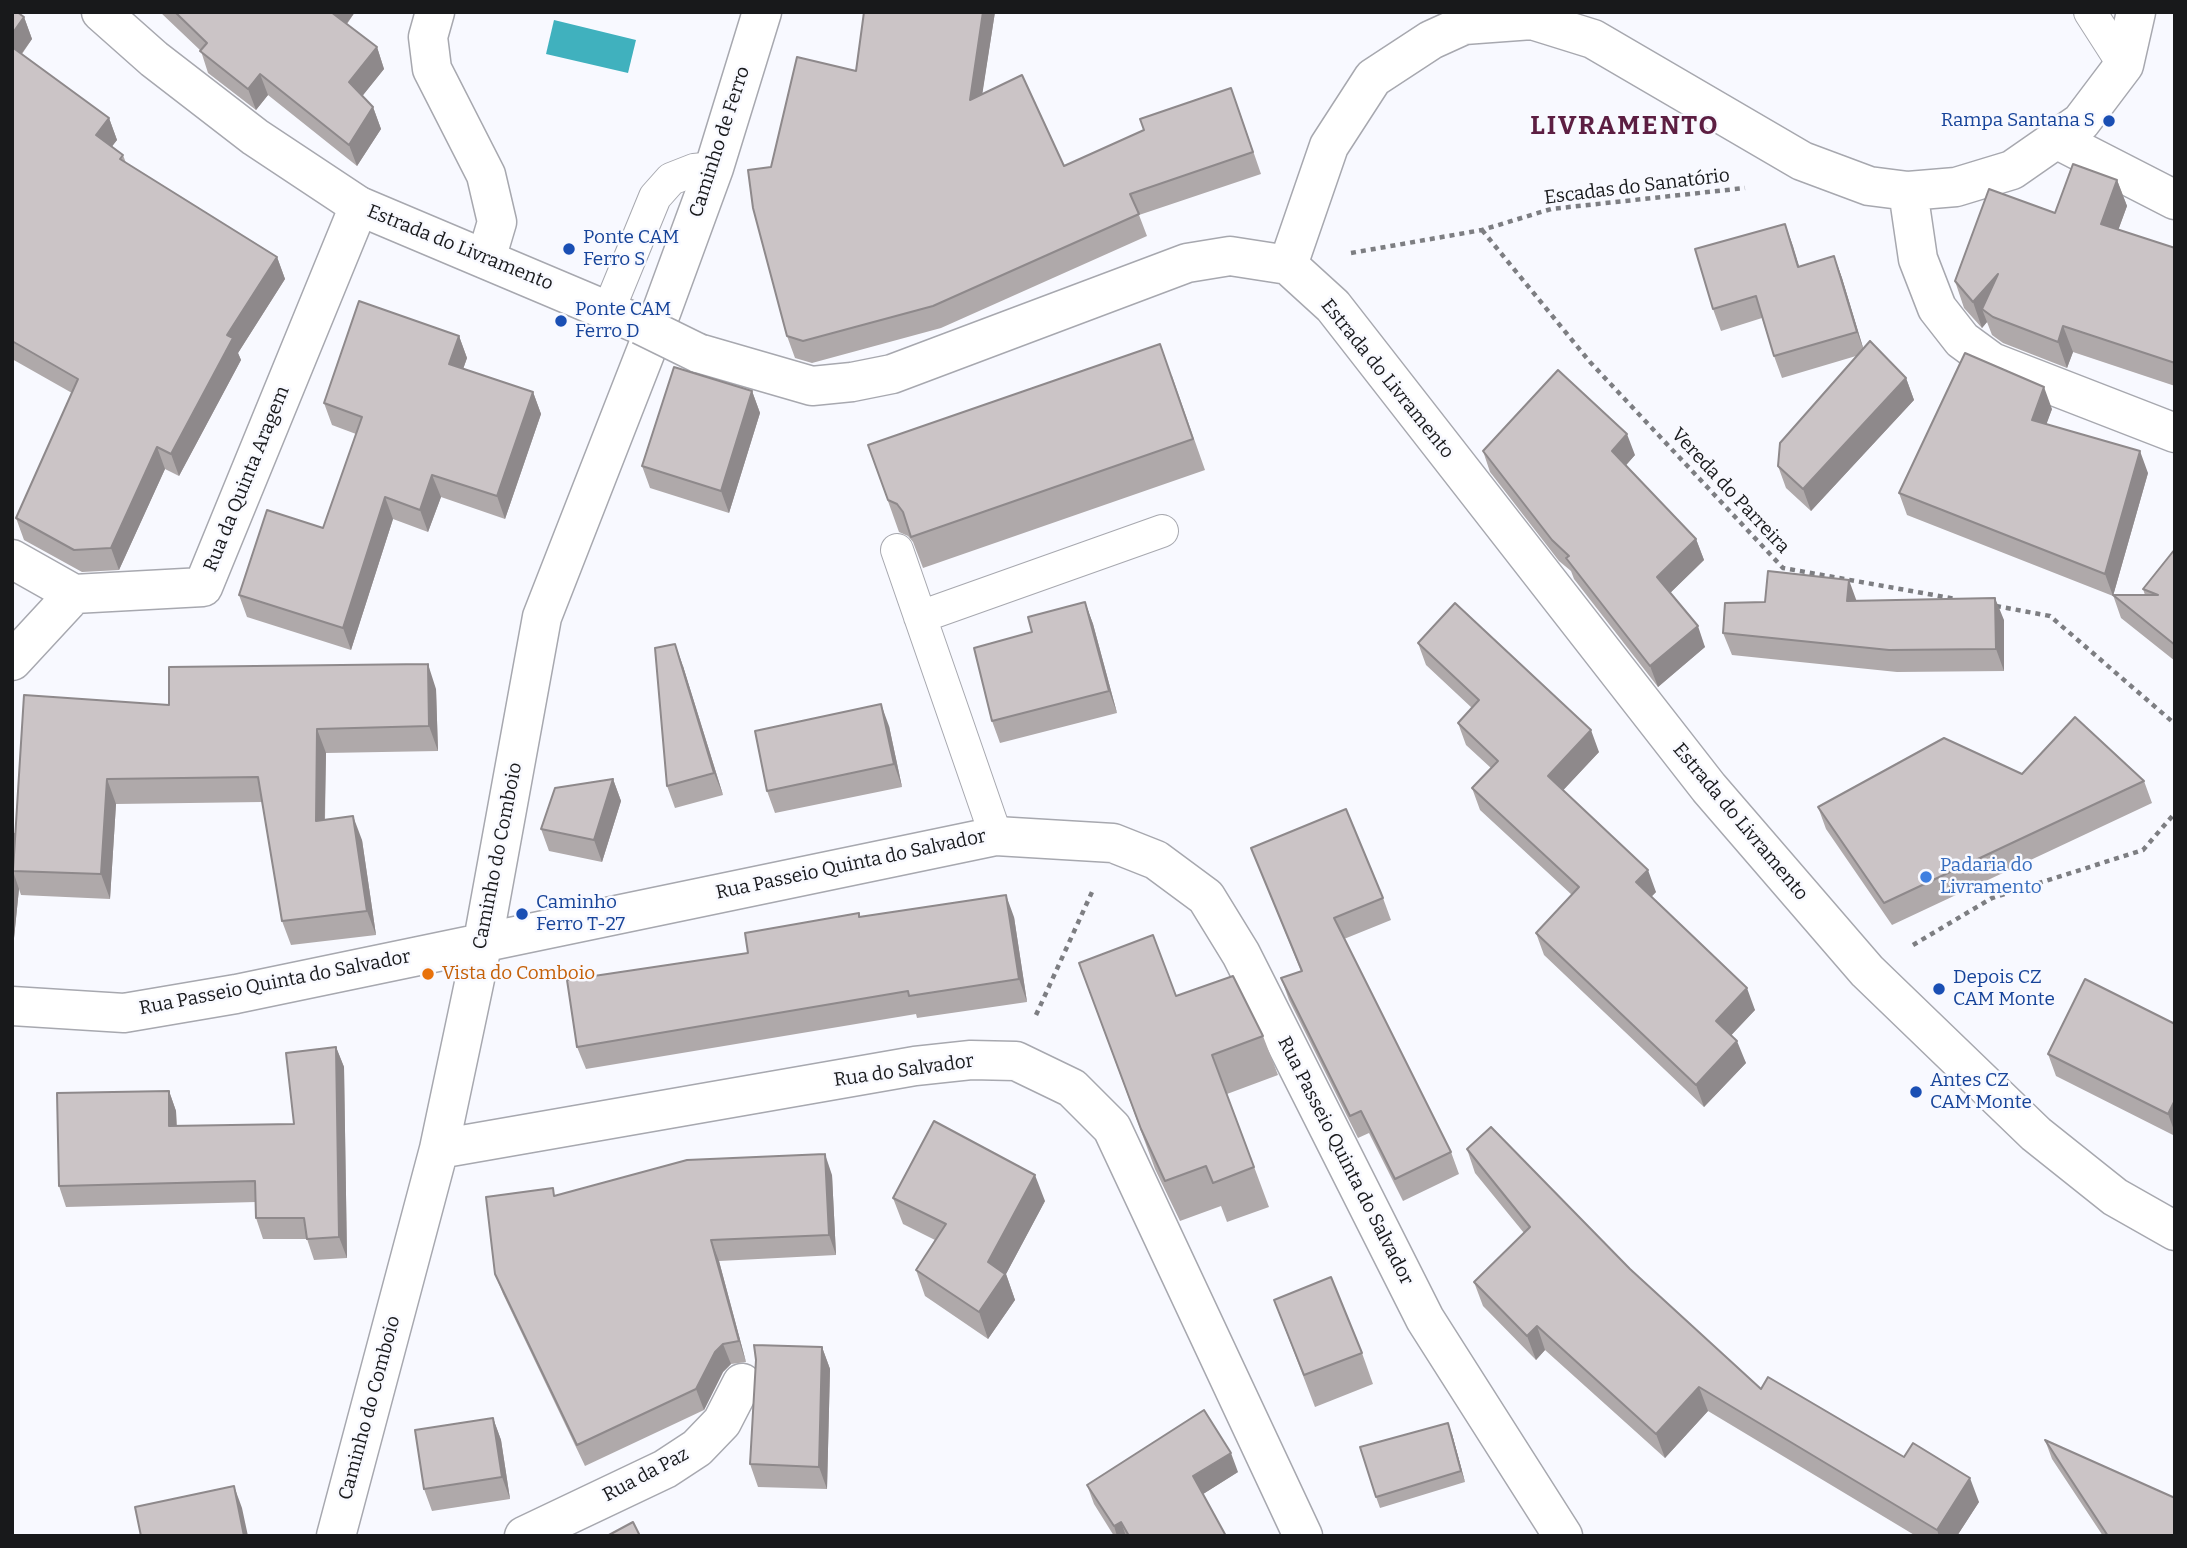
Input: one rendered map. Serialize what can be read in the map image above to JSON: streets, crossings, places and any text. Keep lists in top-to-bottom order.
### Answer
{
  "streets": {
    "street": [
      "Caminho de Ferro",
      "Estrada do Livramento",
      "Rua da Quinta Aragem",
      "Caminho do Comboio",
      "Rua Passeio Quinta do Salvador",
      "Rua do Salvador",
      "Rua da Paz"
    ],
    "path": ["Escadas do Sanatório", "Vereda do Parreira"]
  },
  "crossings": [
    ["Caminho de Ferro", "Estrada do Livramento"],
    ["Caminho de Ferro", "Caminho do Comboio"],
    ["Escadas do Sanatório", "Estrada do Livramento"],
    ["Escadas do Sanatório", "Vereda do Parreira"],
    ["Estrada do Livramento", "Rua da Quinta Aragem"],
    ["Estrada do Livramento", "Caminho do Comboio"],
    ["Caminho do Comboio", "Rua Passeio Quinta do Salvador"],
    ["Caminho do Comboio", "Rua do Salvador"]
  ],
  "districts": ["LIVRAMENTO"],
  "places": [
    "Rampa Santana S",
    "Ponte CAM Ferro S",
    "Ponte CAM Ferro D",
    "Padaria do Livramento",
    "Caminho Ferro T-27",
    "Vista do Comboio",
    "Depois CZ CAM Monte",
    "Antes CZ CAM Monte"
  ]
}
